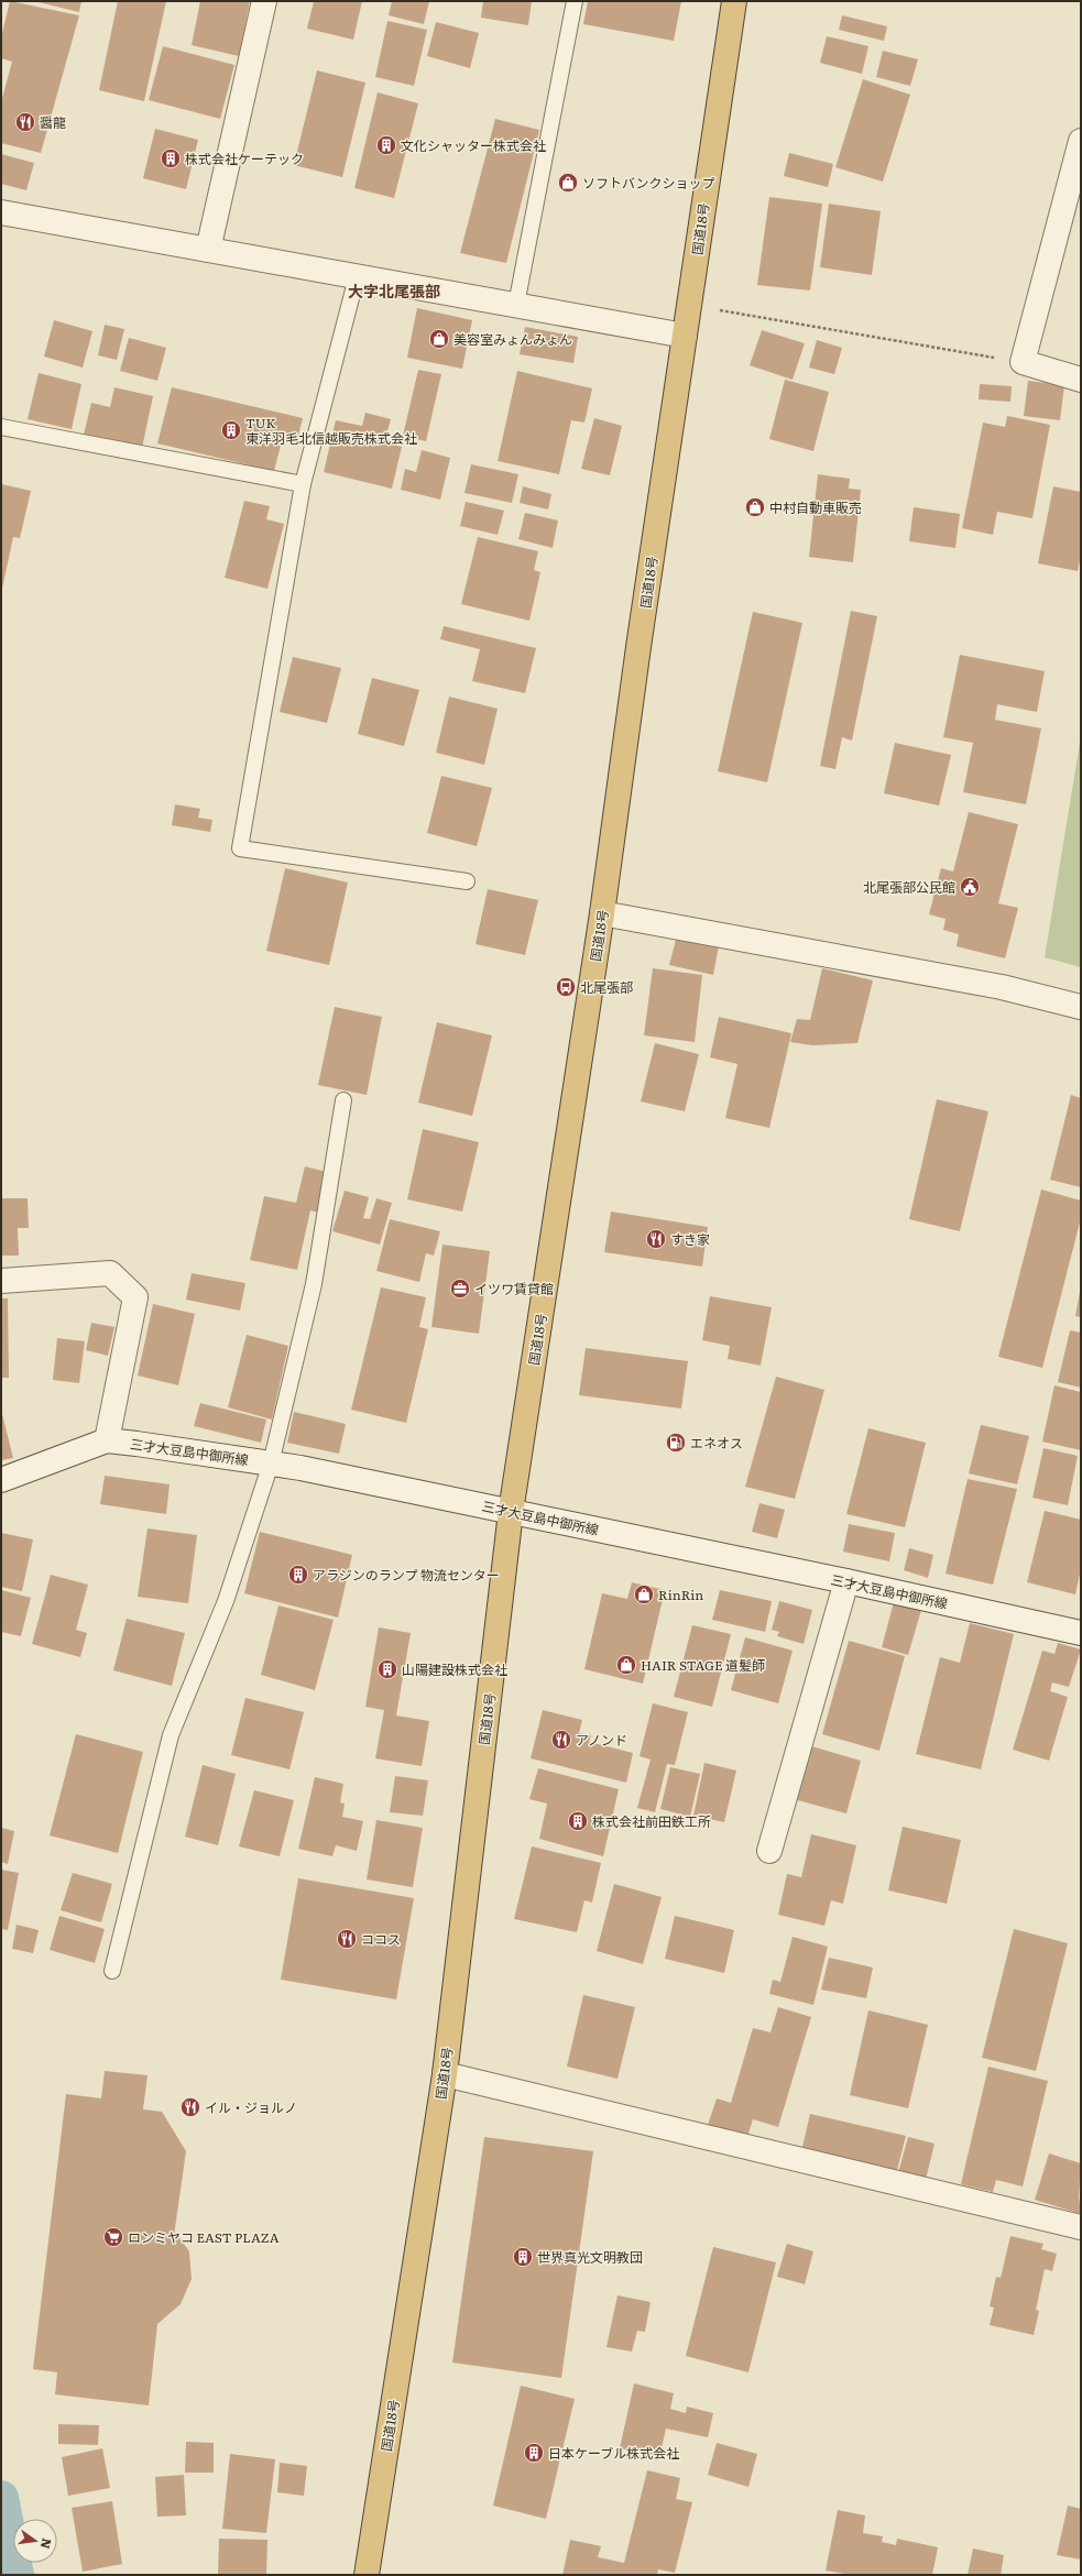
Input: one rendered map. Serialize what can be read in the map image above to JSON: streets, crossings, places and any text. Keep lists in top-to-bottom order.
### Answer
{
  "streets": {
    "highway": ["国道18号"],
    "street": ["三才大豆島中御所線"]
  },
  "crossings": [
    ["国道18号", "三才大豆島中御所線"]
  ],
  "districts": ["大字北尾張部"],
  "places": {
    "restaurant": [
      "醤龍",
      "すき家",
      "アノンド",
      "ココス",
      "イル・ジョルノ"
    ],
    "building": [
      "文化シャッター株式会社",
      "株式会社ケーテック",
      "TUK 東洋羽毛北信越販売株式会社",
      "アラジンのランプ 物流センター",
      "山陽建設株式会社",
      "株式会社前田鉄工所",
      "世界真光文明教団",
      "日本ケーブル株式会社"
    ],
    "shop": [
      "ソフトバンクショップ",
      "美容室みょんみょん",
      "中村自動車販売",
      "RinRin",
      "HAIR STAGE 道髪師"
    ],
    "public building": ["北尾張部公民館"],
    "bus stop": ["北尾張部"],
    "office": ["イツワ賃貸館"],
    "fuel station": ["エネオス"],
    "supermarket": ["ロンミヤコ EAST PLAZA"]
  },
  "north": "right"
}
